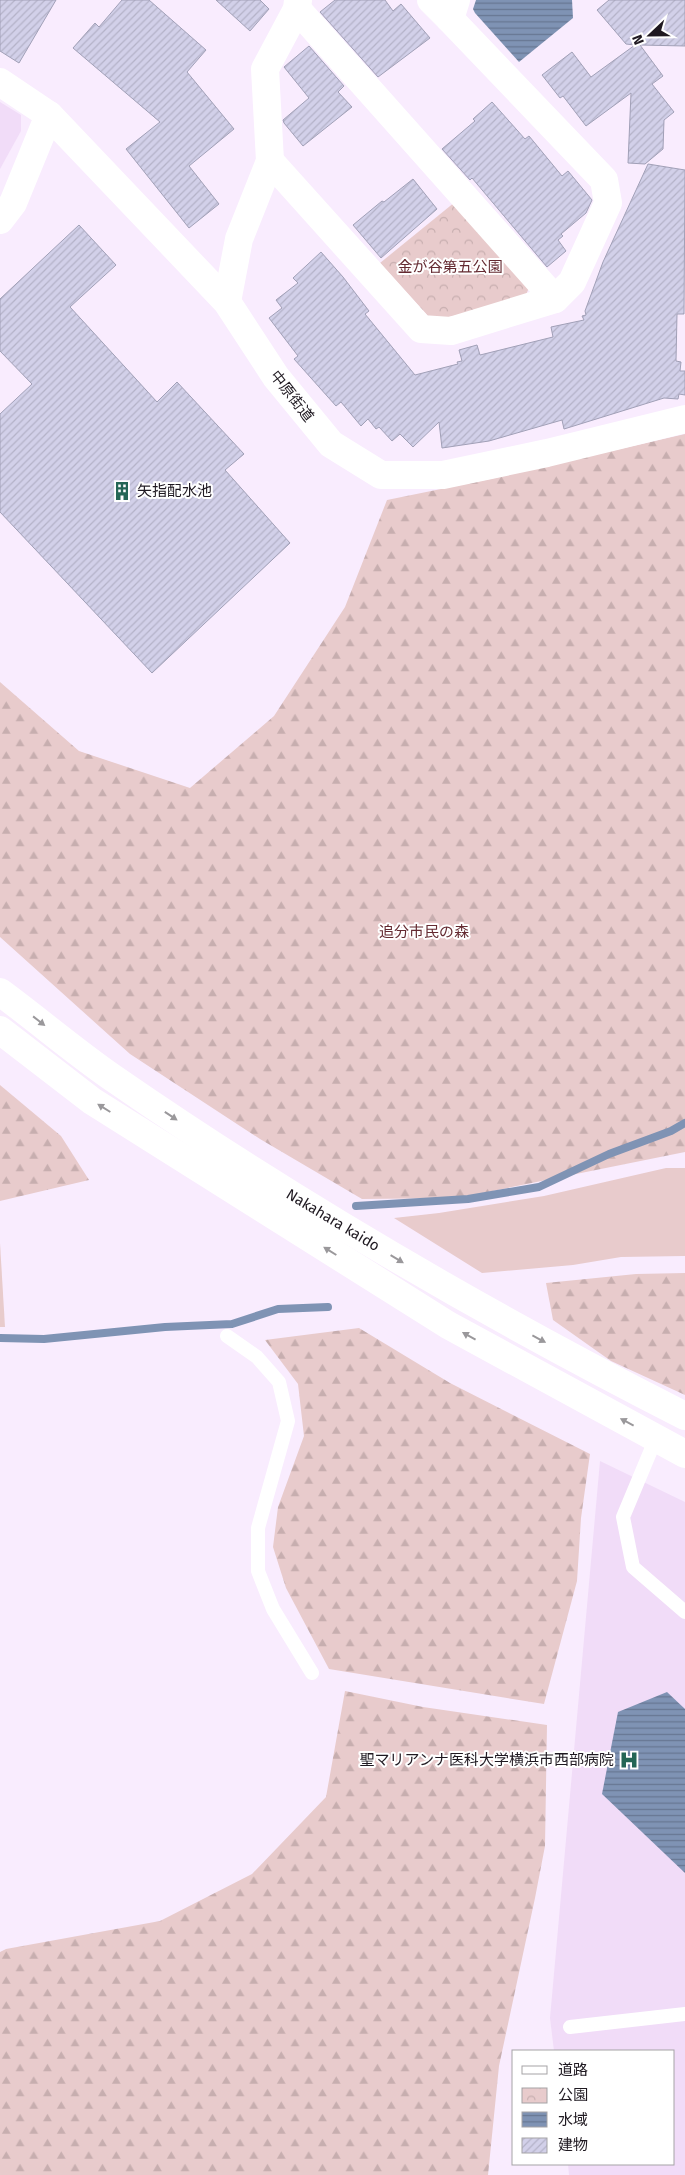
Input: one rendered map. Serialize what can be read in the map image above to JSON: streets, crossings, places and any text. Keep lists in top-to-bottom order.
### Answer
{
  "streets": {
    "street": ["中原街道", "Nakahara kaido"]
  },
  "parks": ["金が谷第五公園", "追分市民の森"],
  "places": {
    "building": ["矢指配水池"],
    "hospital": ["聖マリアンナ医科大学横浜市西部病院"]
  },
  "legend": [
    "道路",
    "公園",
    "水域",
    "建物"
  ],
  "north": "left"
}
